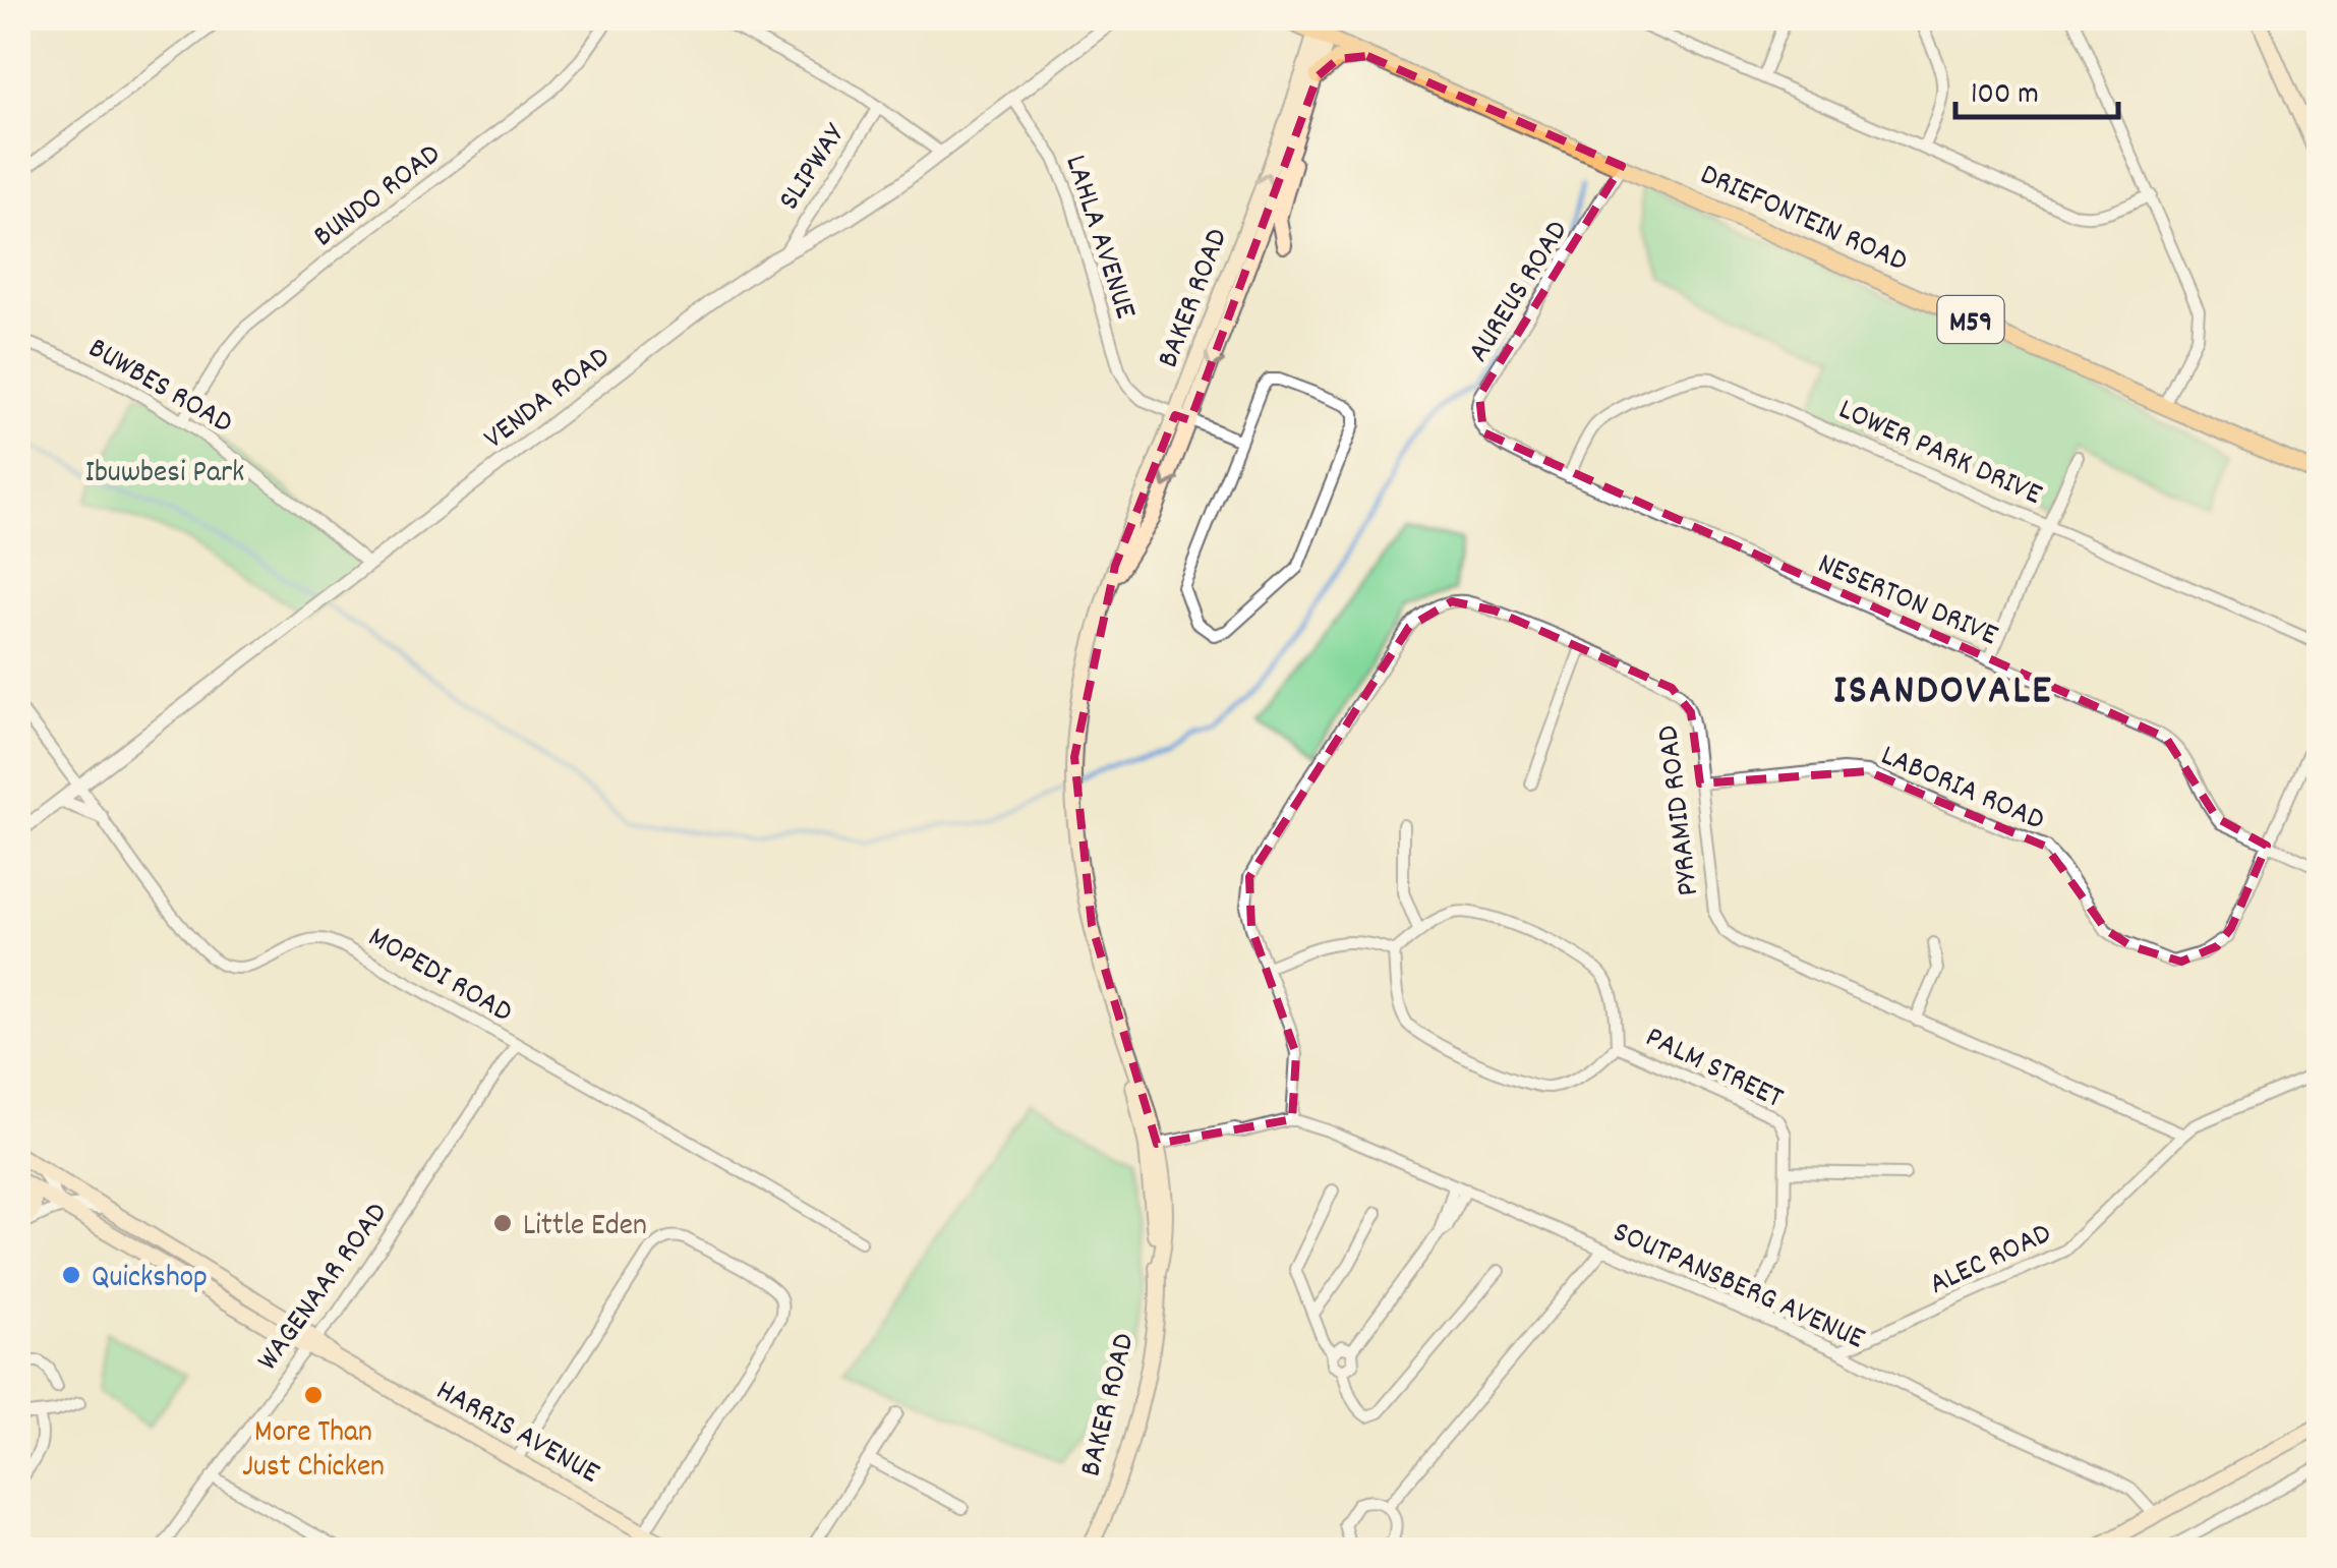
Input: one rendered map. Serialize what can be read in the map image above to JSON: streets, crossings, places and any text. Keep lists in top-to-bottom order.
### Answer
{
  "streets": {
    "main road": [
      "DRIEFONTEIN ROAD",
      "BAKER ROAD",
      "M59",
      "HARRIS AVENUE"
    ],
    "street": [
      "SLIPWAY",
      "BUNDO ROAD",
      "LAHLA AVENUE",
      "AUREUS ROAD",
      "BUWBES ROAD",
      "VENDA ROAD",
      "LOWER PARK DRIVE",
      "NESERTON DRIVE",
      "LABORIA ROAD",
      "PYRAMID ROAD",
      "MOPEDI ROAD",
      "PALM STREET",
      "ALEC ROAD",
      "SOUTPANSBERG AVENUE",
      "WAGENAAR ROAD"
    ]
  },
  "crossings": [
    ["SLIPWAY", "VENDA ROAD"],
    ["BUNDO ROAD", "BUWBES ROAD"],
    ["DRIEFONTEIN ROAD", "AUREUS ROAD"],
    ["DRIEFONTEIN ROAD", "BAKER ROAD"],
    ["DRIEFONTEIN ROAD", "M59"],
    ["LAHLA AVENUE", "BAKER ROAD"],
    ["LAHLA AVENUE", "VENDA ROAD"],
    ["AUREUS ROAD", "NESERTON DRIVE"],
    ["BAKER ROAD", "M59"],
    ["BUWBES ROAD", "VENDA ROAD"],
    ["VENDA ROAD", "MOPEDI ROAD"],
    ["LOWER PARK DRIVE", "NESERTON DRIVE"],
    ["NESERTON DRIVE", "LABORIA ROAD"],
    ["LABORIA ROAD", "PYRAMID ROAD"],
    ["PYRAMID ROAD", "ALEC ROAD"],
    ["PYRAMID ROAD", "SOUTPANSBERG AVENUE"],
    ["MOPEDI ROAD", "WAGENAAR ROAD"],
    ["PALM STREET", "SOUTPANSBERG AVENUE"],
    ["ALEC ROAD", "SOUTPANSBERG AVENUE"],
    ["WAGENAAR ROAD", "HARRIS AVENUE"]
  ],
  "districts": ["ISANDOVALE"],
  "parks": ["Ibuwbesi Park"],
  "places": ["Little Eden", "Quickshop", "More Than Just Chicken"],
  "scale_bar": "100 m"
}
